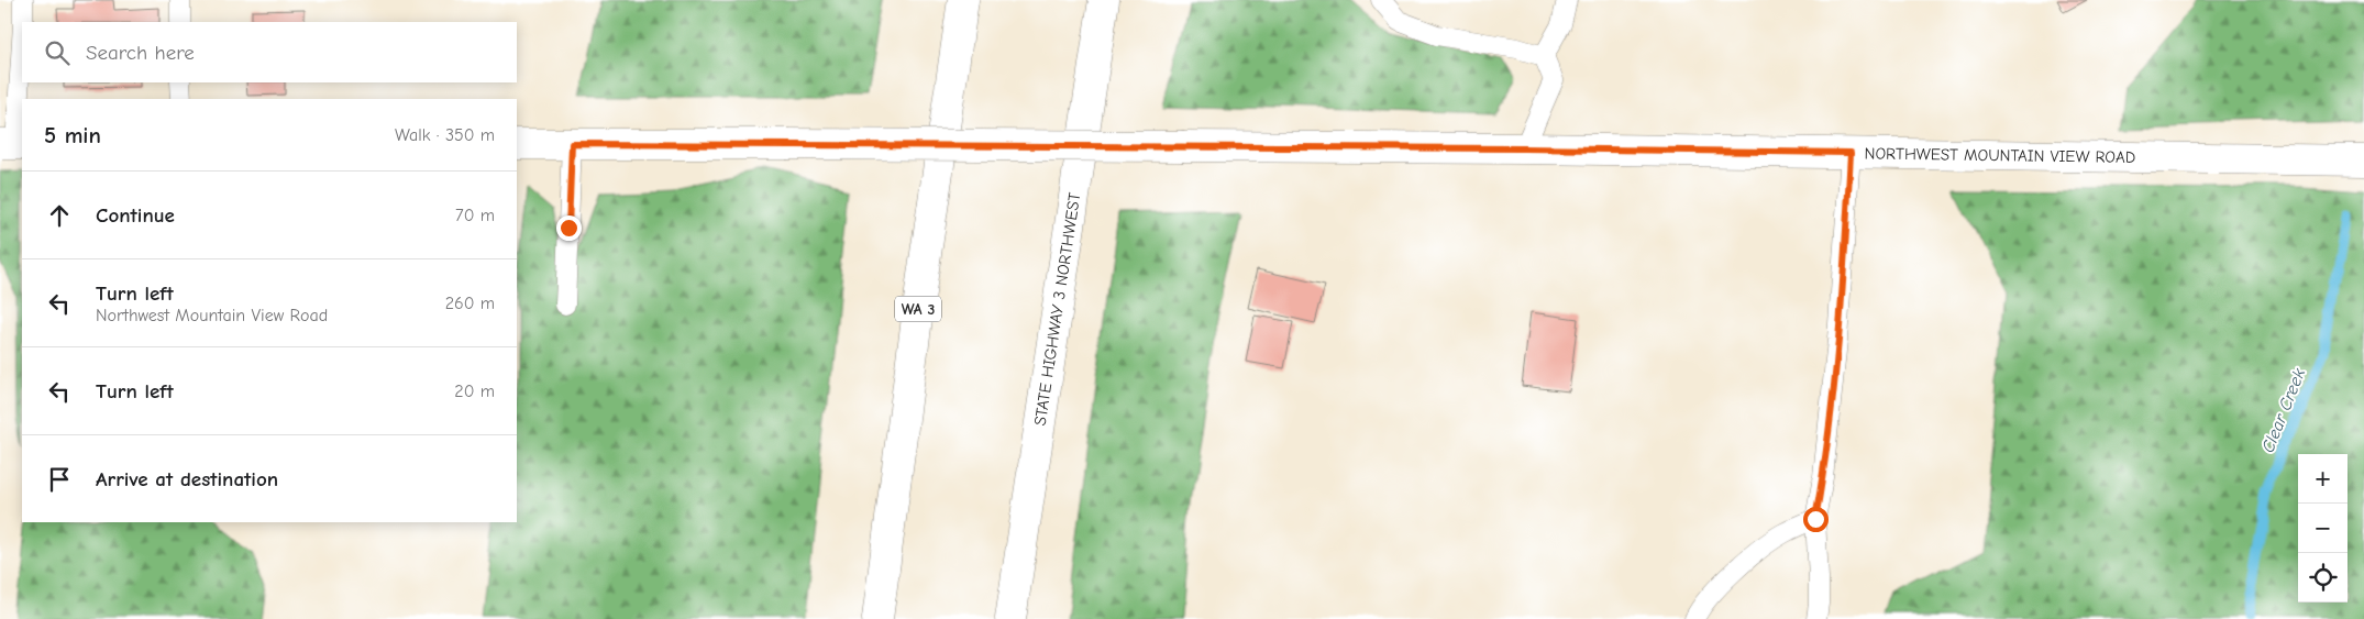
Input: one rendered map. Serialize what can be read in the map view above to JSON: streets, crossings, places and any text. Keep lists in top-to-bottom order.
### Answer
{
  "streets": {
    "main road": ["NORTHWEST MOUNTAIN VIEW ROAD", "WA 3", "STATE HIGHWAY 3 NORTHWEST"]
  },
  "water": ["Clear Creek"],
  "page": {
    "search": "Search here",
    "heading": ["5 min", "Walk · 350 m"],
    "list": [
      ["Continue", "70 m"],
      ["Turn left", "Northwest Mountain View Road", "260 m"],
      ["Turn left", "20 m"],
      "Arrive at destination"
    ],
    "map_buttons": ["+", "−"]
  }
}
